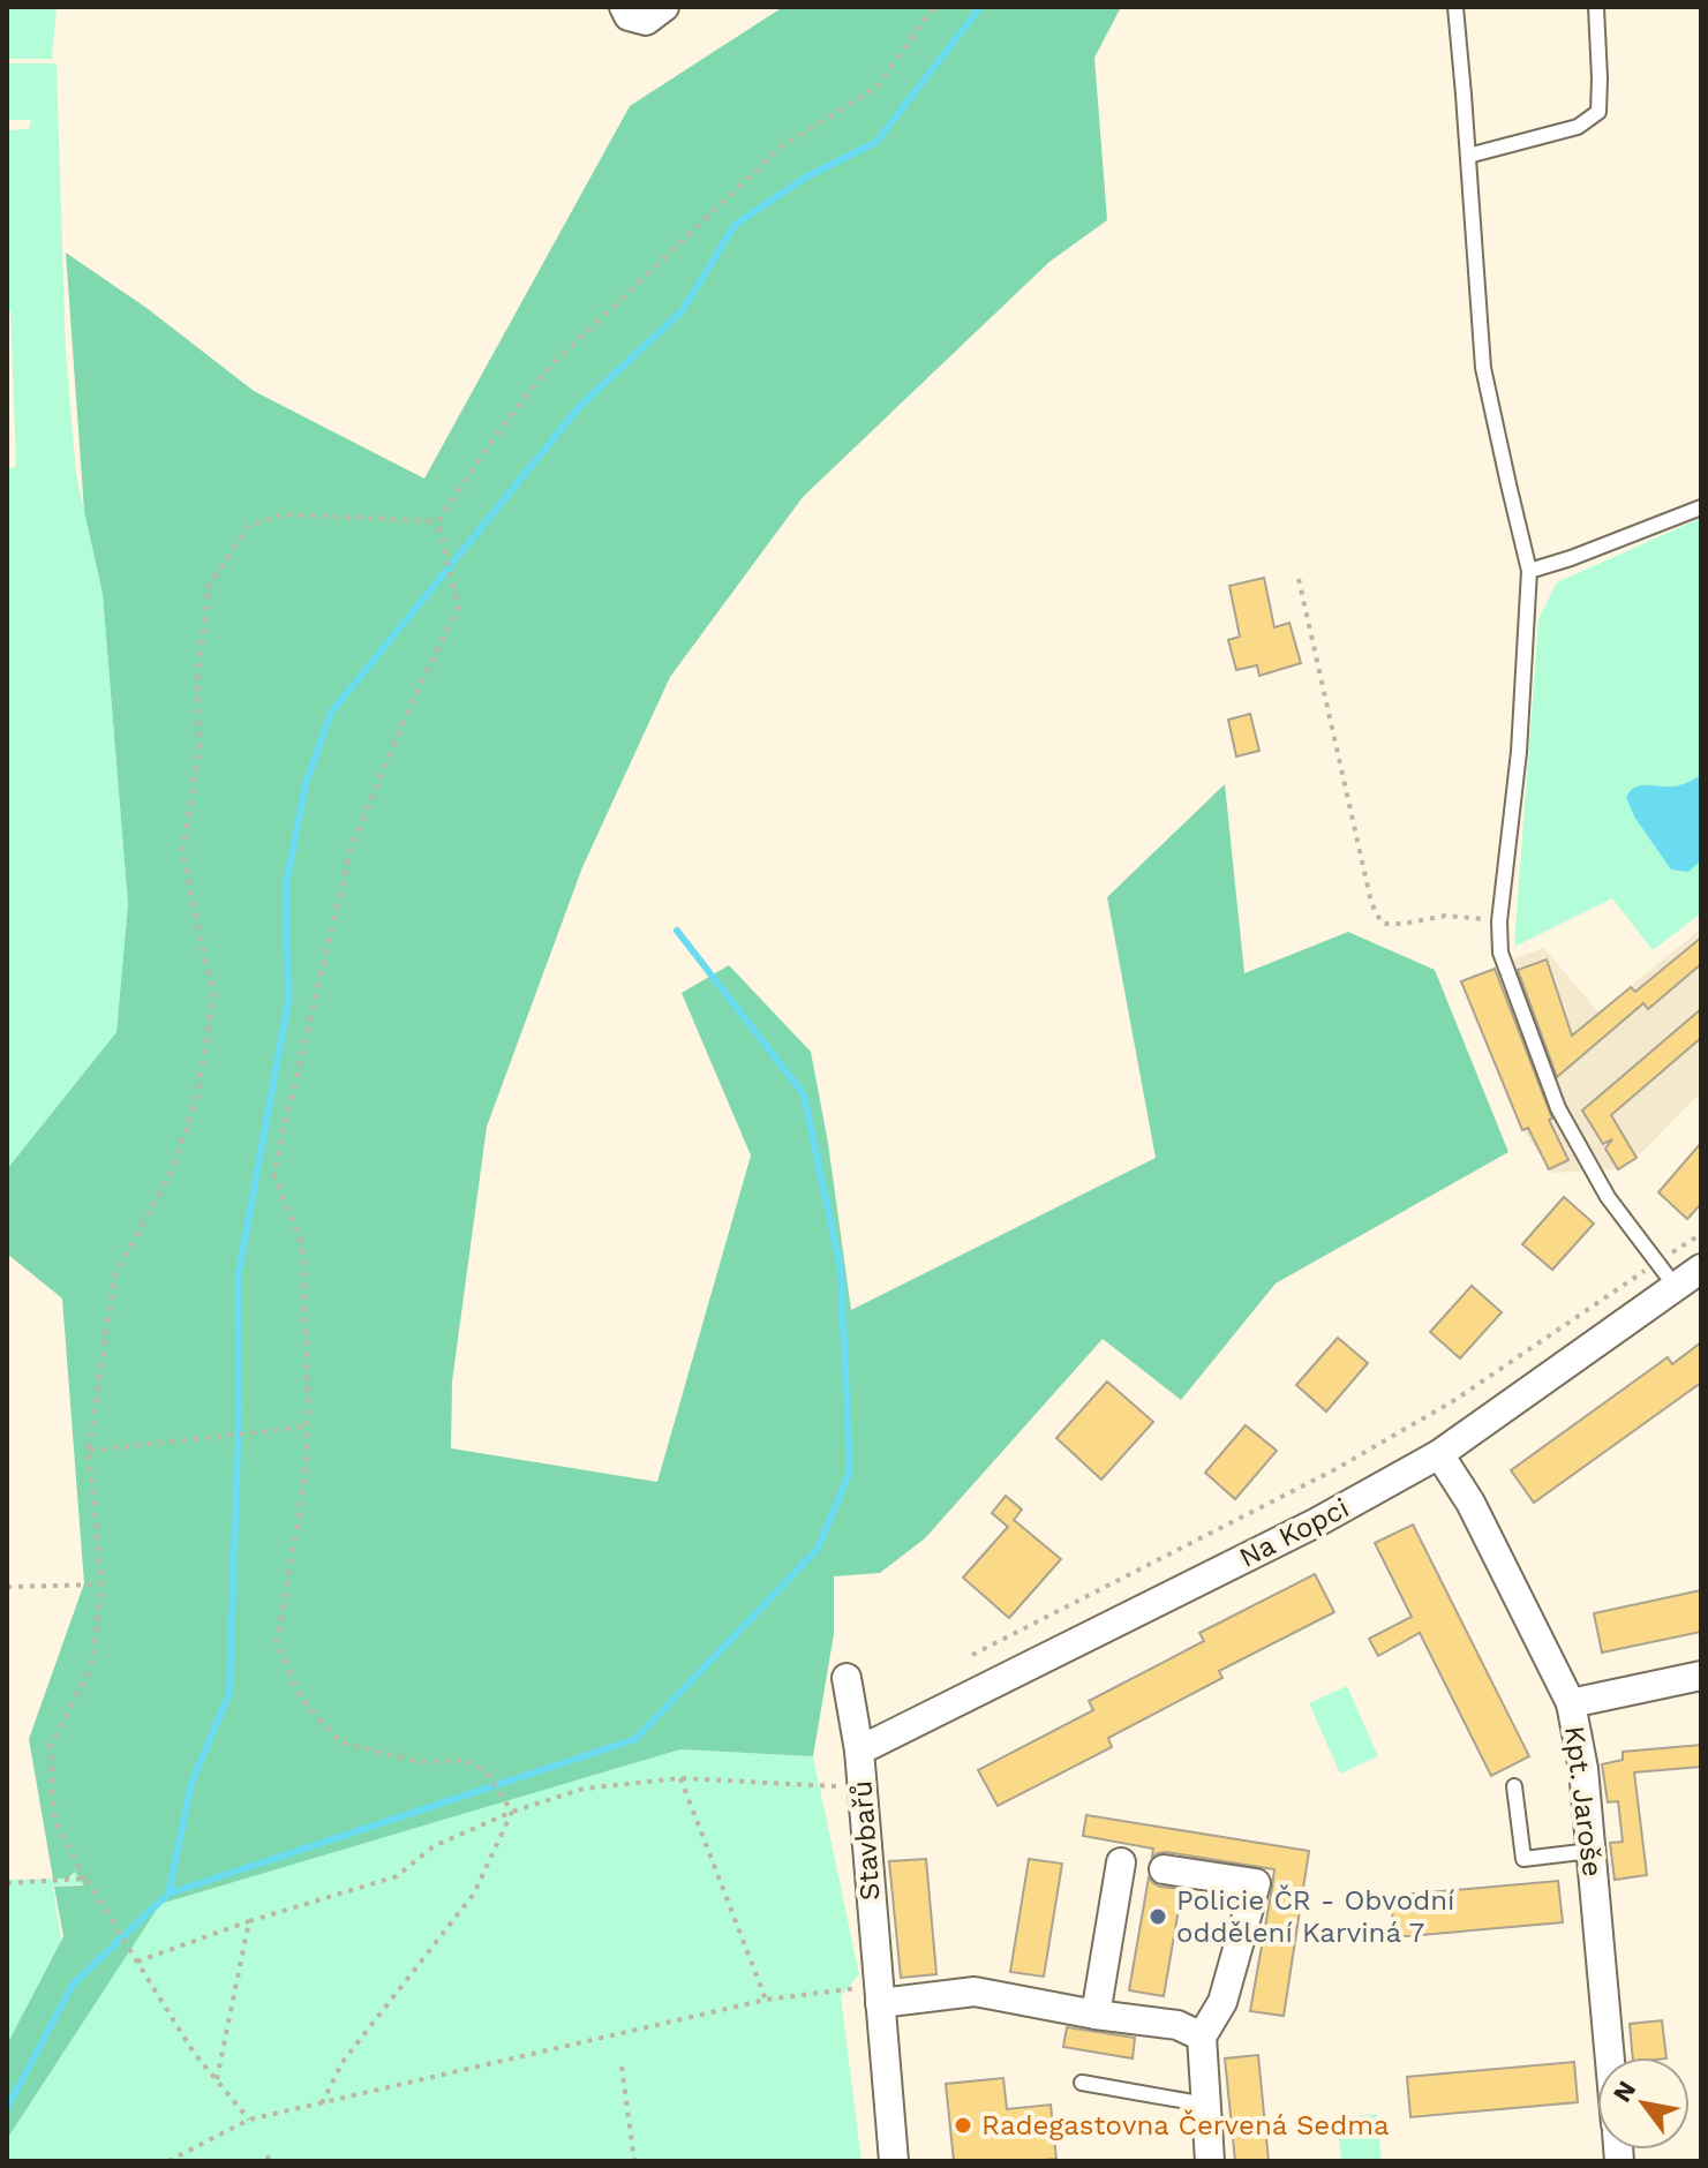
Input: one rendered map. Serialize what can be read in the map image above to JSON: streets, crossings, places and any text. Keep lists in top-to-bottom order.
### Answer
{
  "streets": {
    "street": ["Na Kopci", "Kpt. Jaroše", "Stavbařů"]
  },
  "crossings": [
    ["Na Kopci", "Kpt. Jaroše"],
    ["Na Kopci", "Stavbařů"]
  ],
  "places": ["Policie ČR - Obvodní oddělení Karviná 7", "Radegastovna Červená Sedma"],
  "north": "top left"
}
